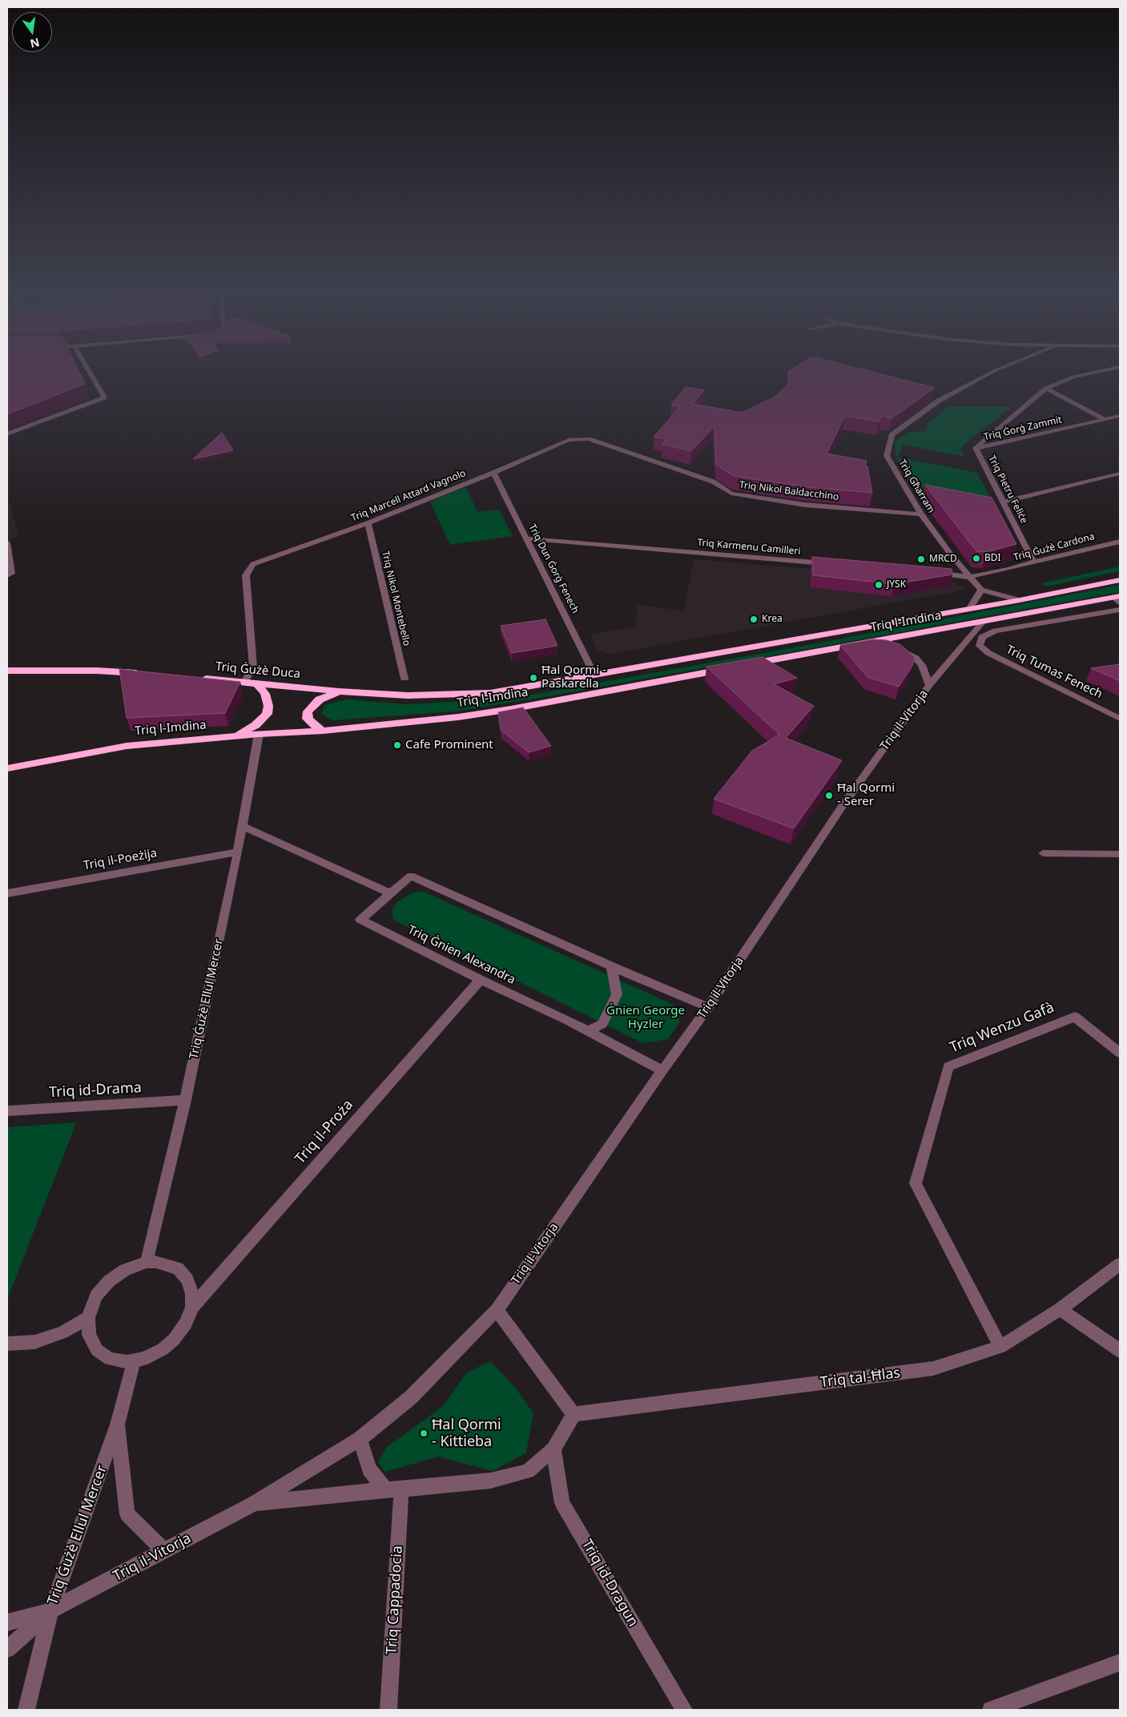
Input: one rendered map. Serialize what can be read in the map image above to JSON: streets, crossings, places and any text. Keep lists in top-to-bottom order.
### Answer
{
  "streets": {
    "highway": ["Triq l-Imdina", "Triq Ġużè Duca"],
    "street": [
      "Triq Ġorġ Zammit",
      "Triq Għarram",
      "Triq Pietru Feliċe",
      "Triq Nikol Baldacchino",
      "Triq Marcell Attard Vagnolo",
      "Triq Karmenu Camilleri",
      "Triq Ġużè Cardona",
      "Triq Dun Ġorġ Fenech",
      "Triq Nikol Montebello",
      "Triq Tumas Fenech",
      "Triq il-Vitorja",
      "Triq il-Poeżija",
      "Triq Ġnien Alexandra",
      "Triq Ġużè Ellul Mercer",
      "Triq Wenzu Gafà",
      "Triq id-Drama",
      "Triq il-Proża",
      "Triq tal-Ħlas",
      "Triq id-Dragun",
      "Triq Cappadocia"
    ]
  },
  "crossings": [
    ["Triq Ġorġ Zammit", "Triq Pietru Feliċe"],
    ["Triq Għarram", "Triq Nikol Baldacchino"],
    ["Triq Għarram", "Triq Ġużè Cardona"],
    ["Triq Pietru Feliċe", "Triq Ġużè Cardona"],
    ["Triq Nikol Baldacchino", "Triq Marcell Attard Vagnolo"],
    ["Triq Marcell Attard Vagnolo", "Triq Dun Ġorġ Fenech"],
    ["Triq Marcell Attard Vagnolo", "Triq Nikol Montebello"],
    ["Triq Marcell Attard Vagnolo", "Triq Ġużè Duca"],
    ["Triq Karmenu Camilleri", "Triq Dun Ġorġ Fenech"],
    ["Triq Dun Ġorġ Fenech", "Triq l-Imdina"],
    ["Triq l-Imdina", "Triq Ġużè Duca"],
    ["Triq l-Imdina", "Triq il-Vitorja"],
    ["Triq l-Imdina", "Triq Ġużè Ellul Mercer"],
    ["Triq il-Vitorja", "Triq Ġnien Alexandra"],
    ["Triq il-Vitorja", "Triq Ġużè Ellul Mercer"],
    ["Triq il-Vitorja", "Triq tal-Ħlas"],
    ["Triq il-Vitorja", "Triq id-Dragun"],
    ["Triq il-Vitorja", "Triq Cappadocia"],
    ["Triq il-Poeżija", "Triq Ġużè Ellul Mercer"],
    ["Triq Ġnien Alexandra", "Triq il-Proża"],
    ["Triq Ġużè Ellul Mercer", "Triq id-Drama"],
    ["Triq Ġużè Ellul Mercer", "Triq il-Proża"],
    ["Triq Wenzu Gafà", "Triq tal-Ħlas"]
  ],
  "parks": ["Ġnien George Hyzler"],
  "places": [
    "BDI",
    "MRCD",
    "JYSK",
    "Krea",
    "Ħal Qormi - Paskarella",
    "Cafe Prominent",
    "Ħal Qormi - Serer",
    "Ħal Qormi - Kittieba"
  ],
  "north": "bottom"
}
